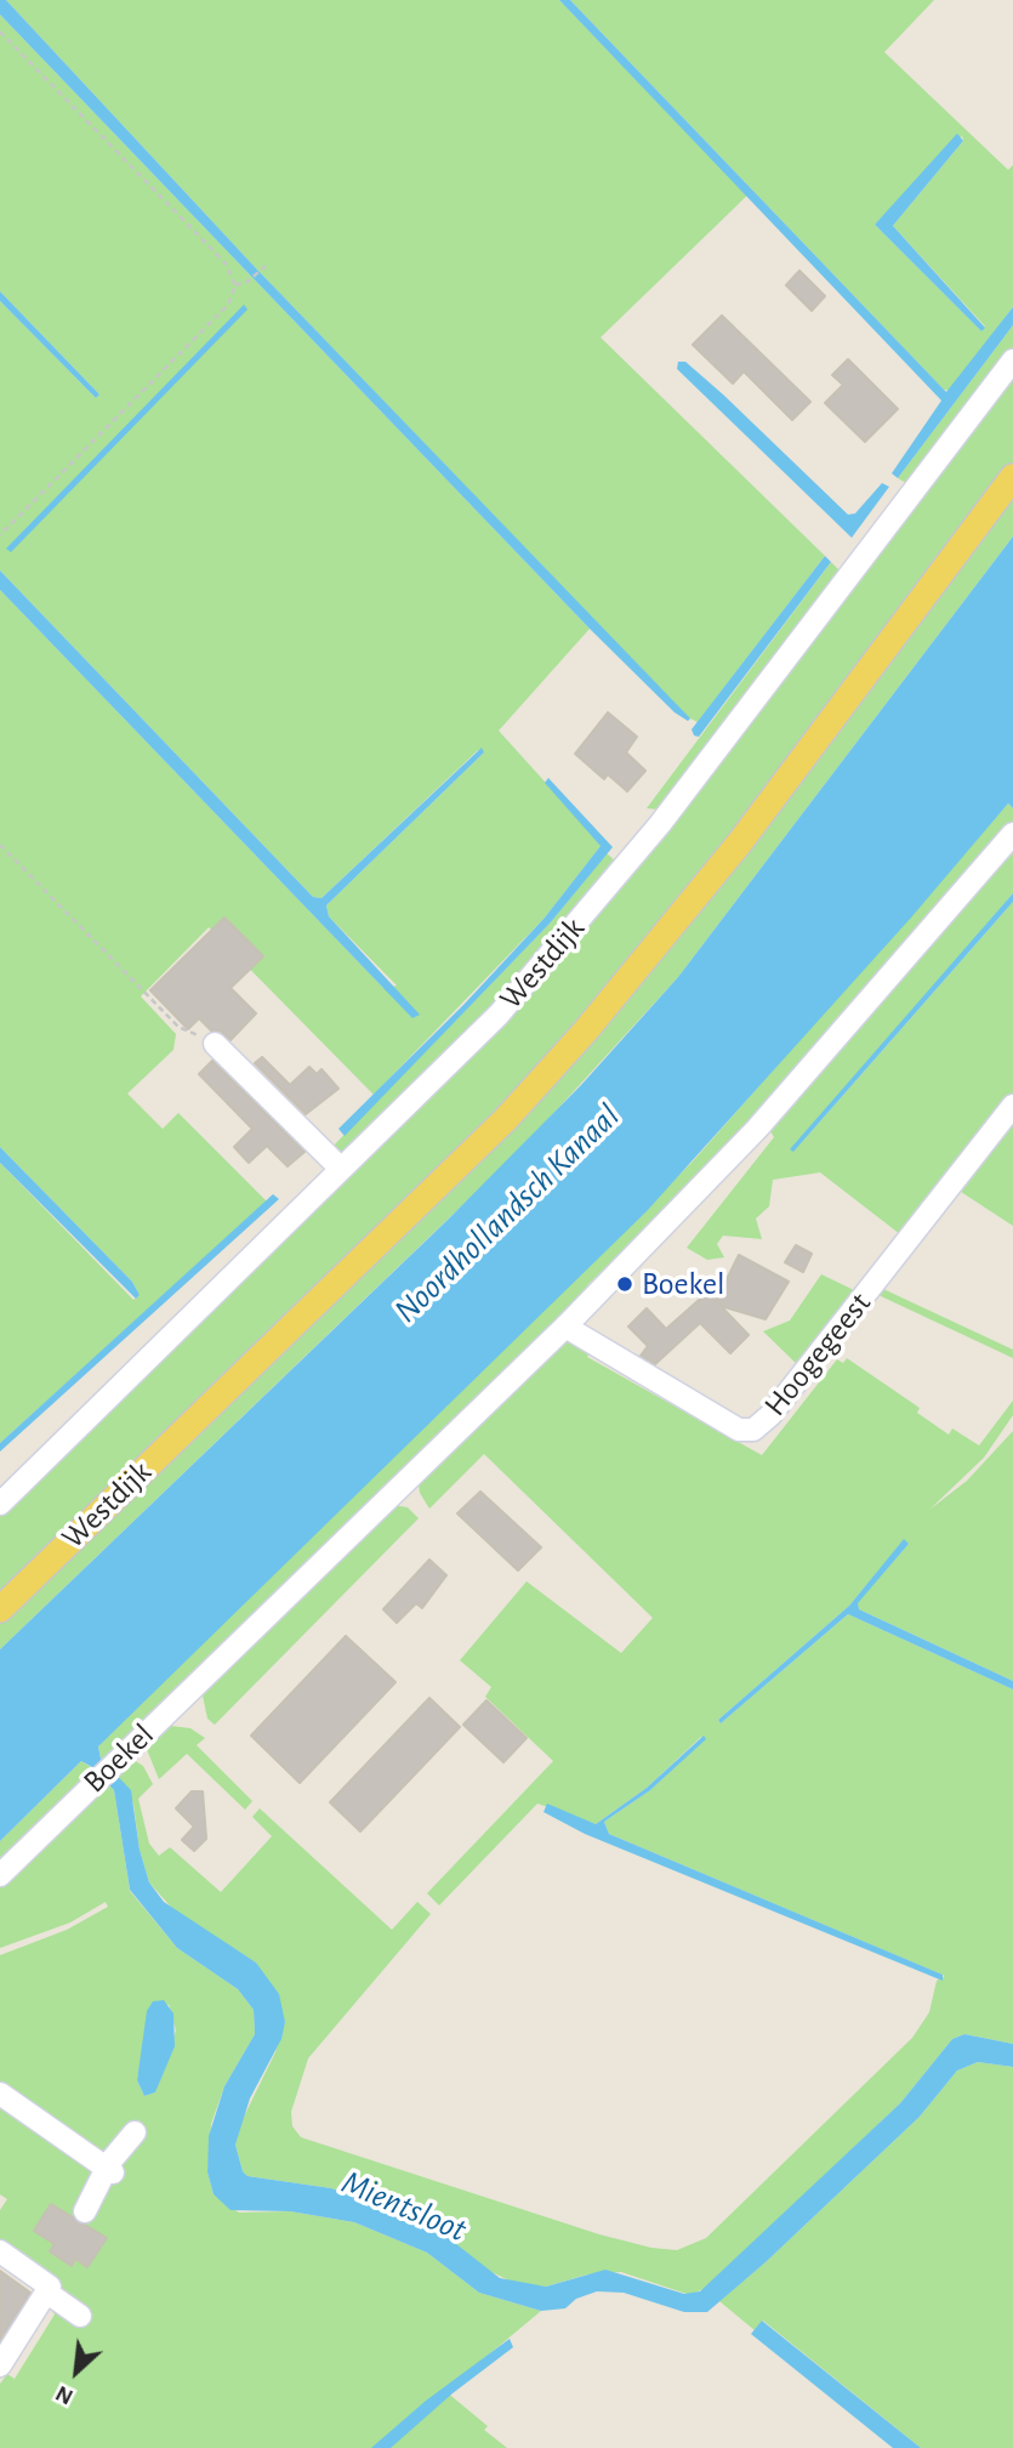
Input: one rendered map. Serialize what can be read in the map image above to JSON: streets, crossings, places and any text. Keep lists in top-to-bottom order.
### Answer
{
  "streets": {
    "main road": ["Westdijk"],
    "street": ["Hoogegeest", "Boekel"]
  },
  "crossings": [
    ["Hoogegeest", "Boekel"]
  ],
  "water": ["Noordhollandsch Kanaal", "Mientsloot"],
  "places": ["Boekel"],
  "north": "bottom left"
}
